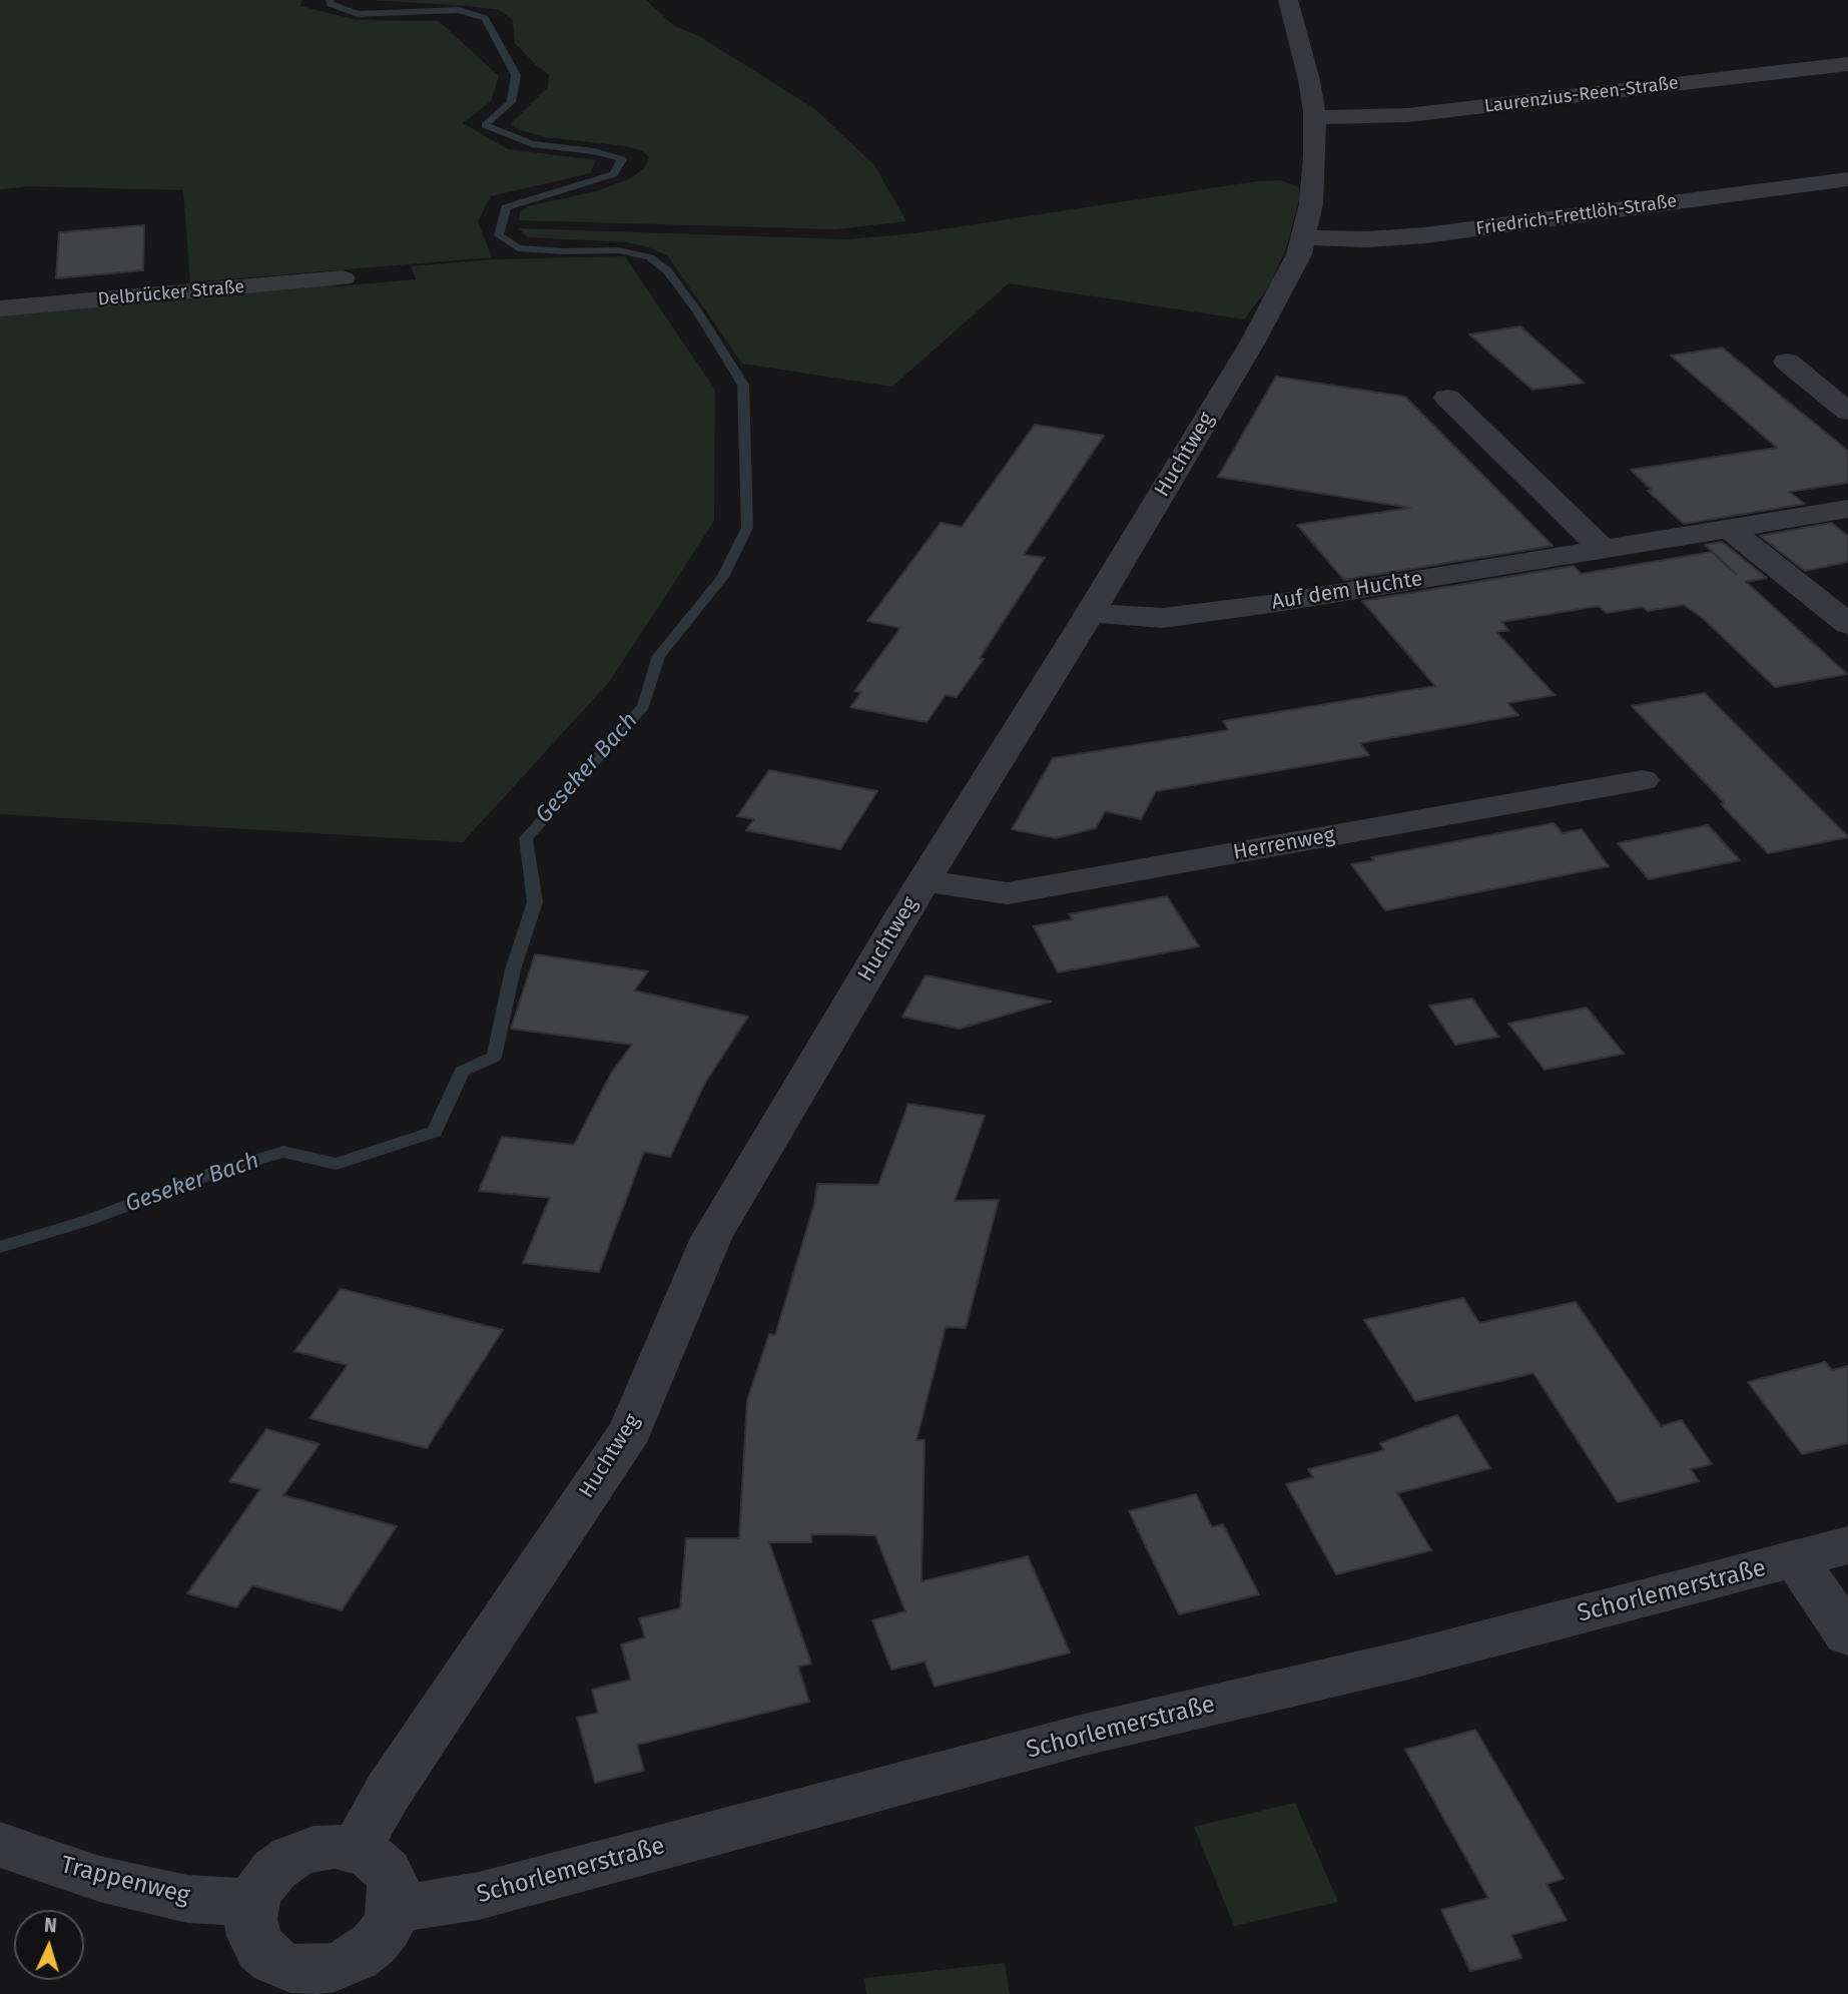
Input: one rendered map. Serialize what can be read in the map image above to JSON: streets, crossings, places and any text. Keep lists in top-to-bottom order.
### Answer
{
  "streets": {
    "street": [
      "Laurenzius-Reen-Straße",
      "Friedrich-Frettlöh-Straße",
      "Delbrücker Straße",
      "Huchtweg",
      "Auf dem Huchte",
      "Herrenweg",
      "Schorlemerstraße",
      "Trappenweg"
    ]
  },
  "crossings": [
    ["Laurenzius-Reen-Straße", "Huchtweg"],
    ["Friedrich-Frettlöh-Straße", "Huchtweg"],
    ["Huchtweg", "Auf dem Huchte"],
    ["Huchtweg", "Herrenweg"],
    ["Huchtweg", "Schorlemerstraße"],
    ["Huchtweg", "Trappenweg"],
    ["Schorlemerstraße", "Trappenweg"]
  ],
  "water": ["Geseker Bach"],
  "north": "top"
}
